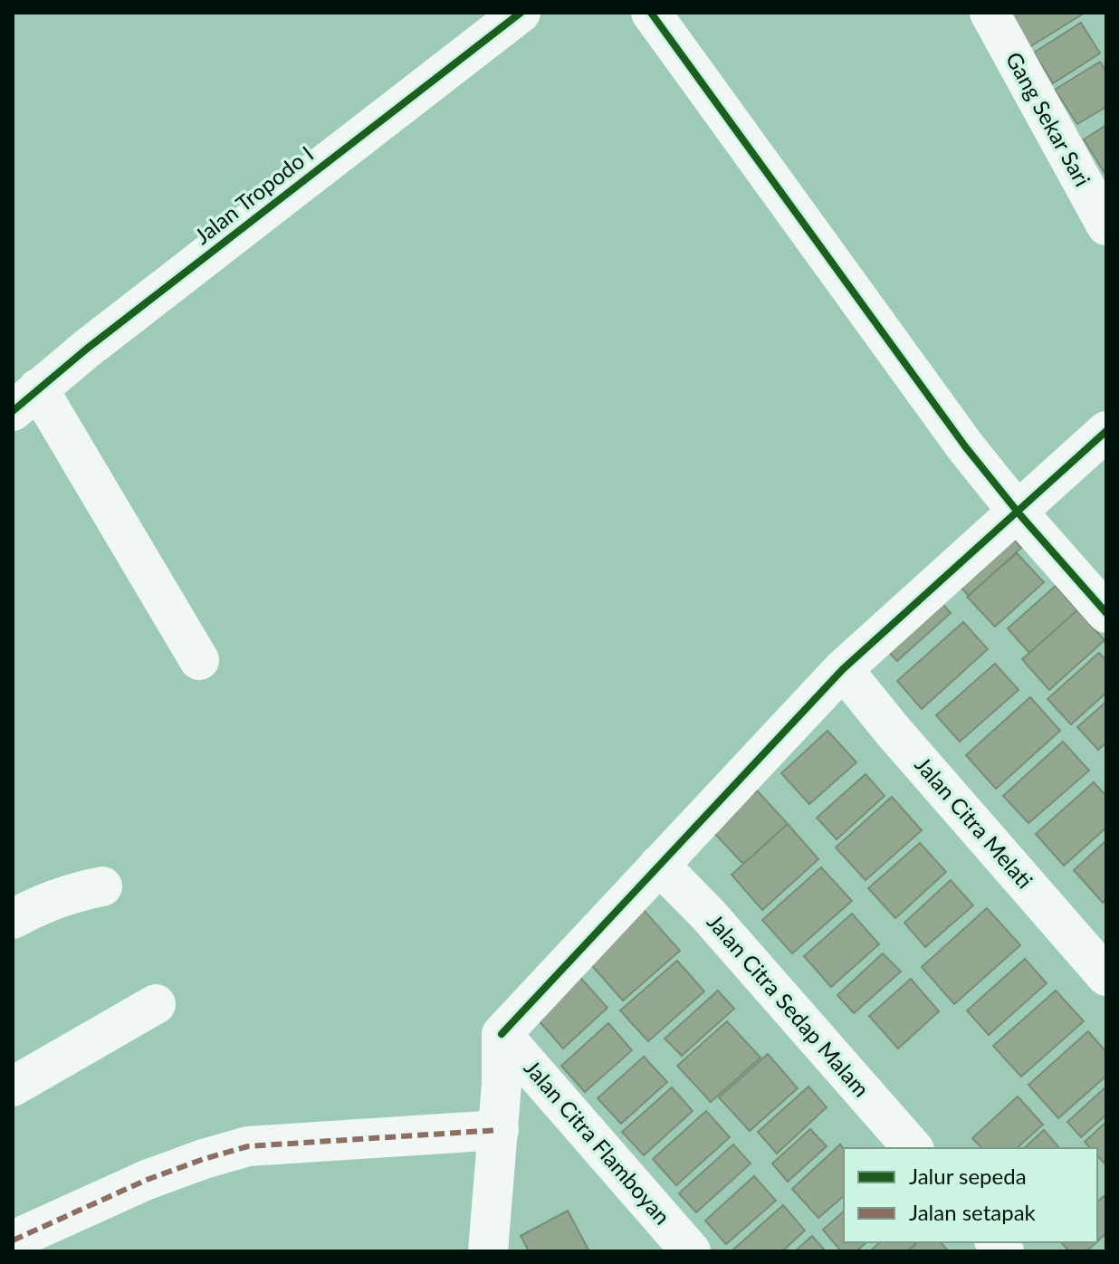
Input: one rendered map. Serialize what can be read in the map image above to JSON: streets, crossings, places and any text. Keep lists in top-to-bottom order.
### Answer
{
  "streets": {
    "street": [
      "Gang Sekar Sari",
      "Jalan Tropodo I",
      "Jalan Citra Melati",
      "Jalan Citra Sedap Malam",
      "Jalan Citra Flamboyan"
    ]
  },
  "legend": ["Jalur sepeda", "Jalan setapak"]
}
